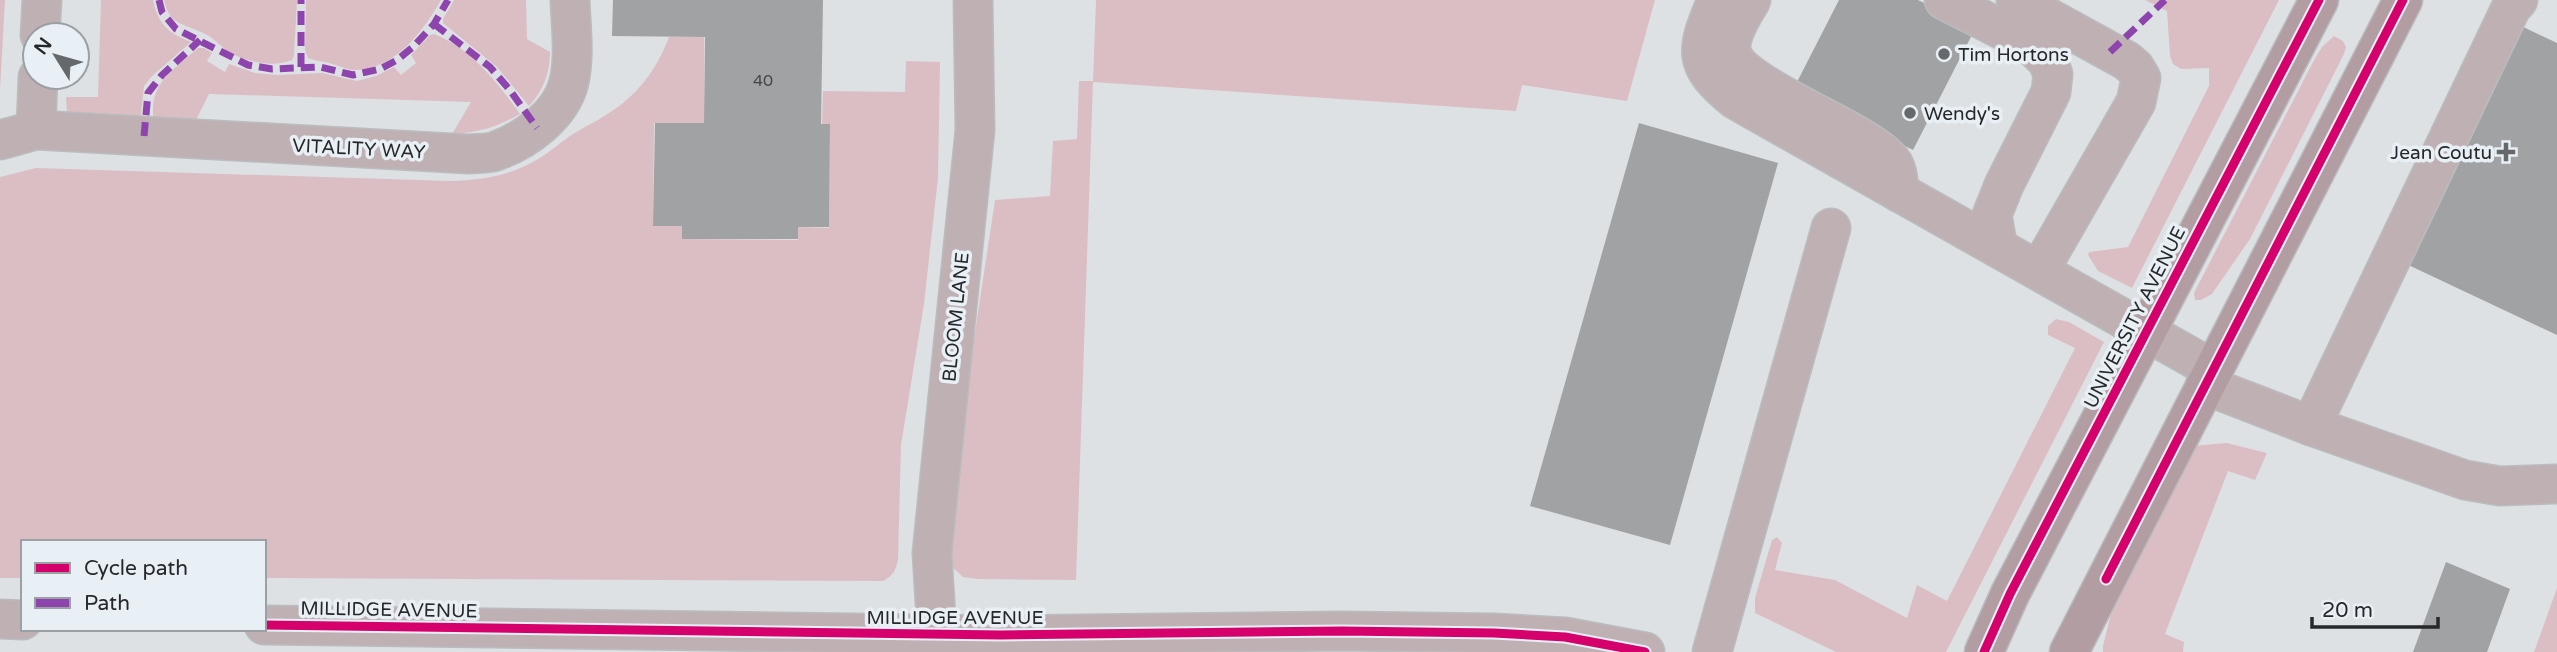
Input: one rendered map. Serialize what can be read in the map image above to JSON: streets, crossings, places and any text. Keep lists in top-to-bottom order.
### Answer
{
  "streets": {
    "main road": ["UNIVERSITY AVENUE"],
    "street": ["VITALITY WAY", "BLOOM LANE", "MILLIDGE AVENUE"]
  },
  "crossings": [
    ["BLOOM LANE", "MILLIDGE AVENUE"]
  ],
  "places": {
    "other": ["Tim Hortons", "Wendy's"],
    "health": ["Jean Coutu"]
  },
  "house_numbers": ["40"],
  "legend": ["Cycle path", "Path"],
  "scale_bar": "20 m",
  "north": "top left"
}
